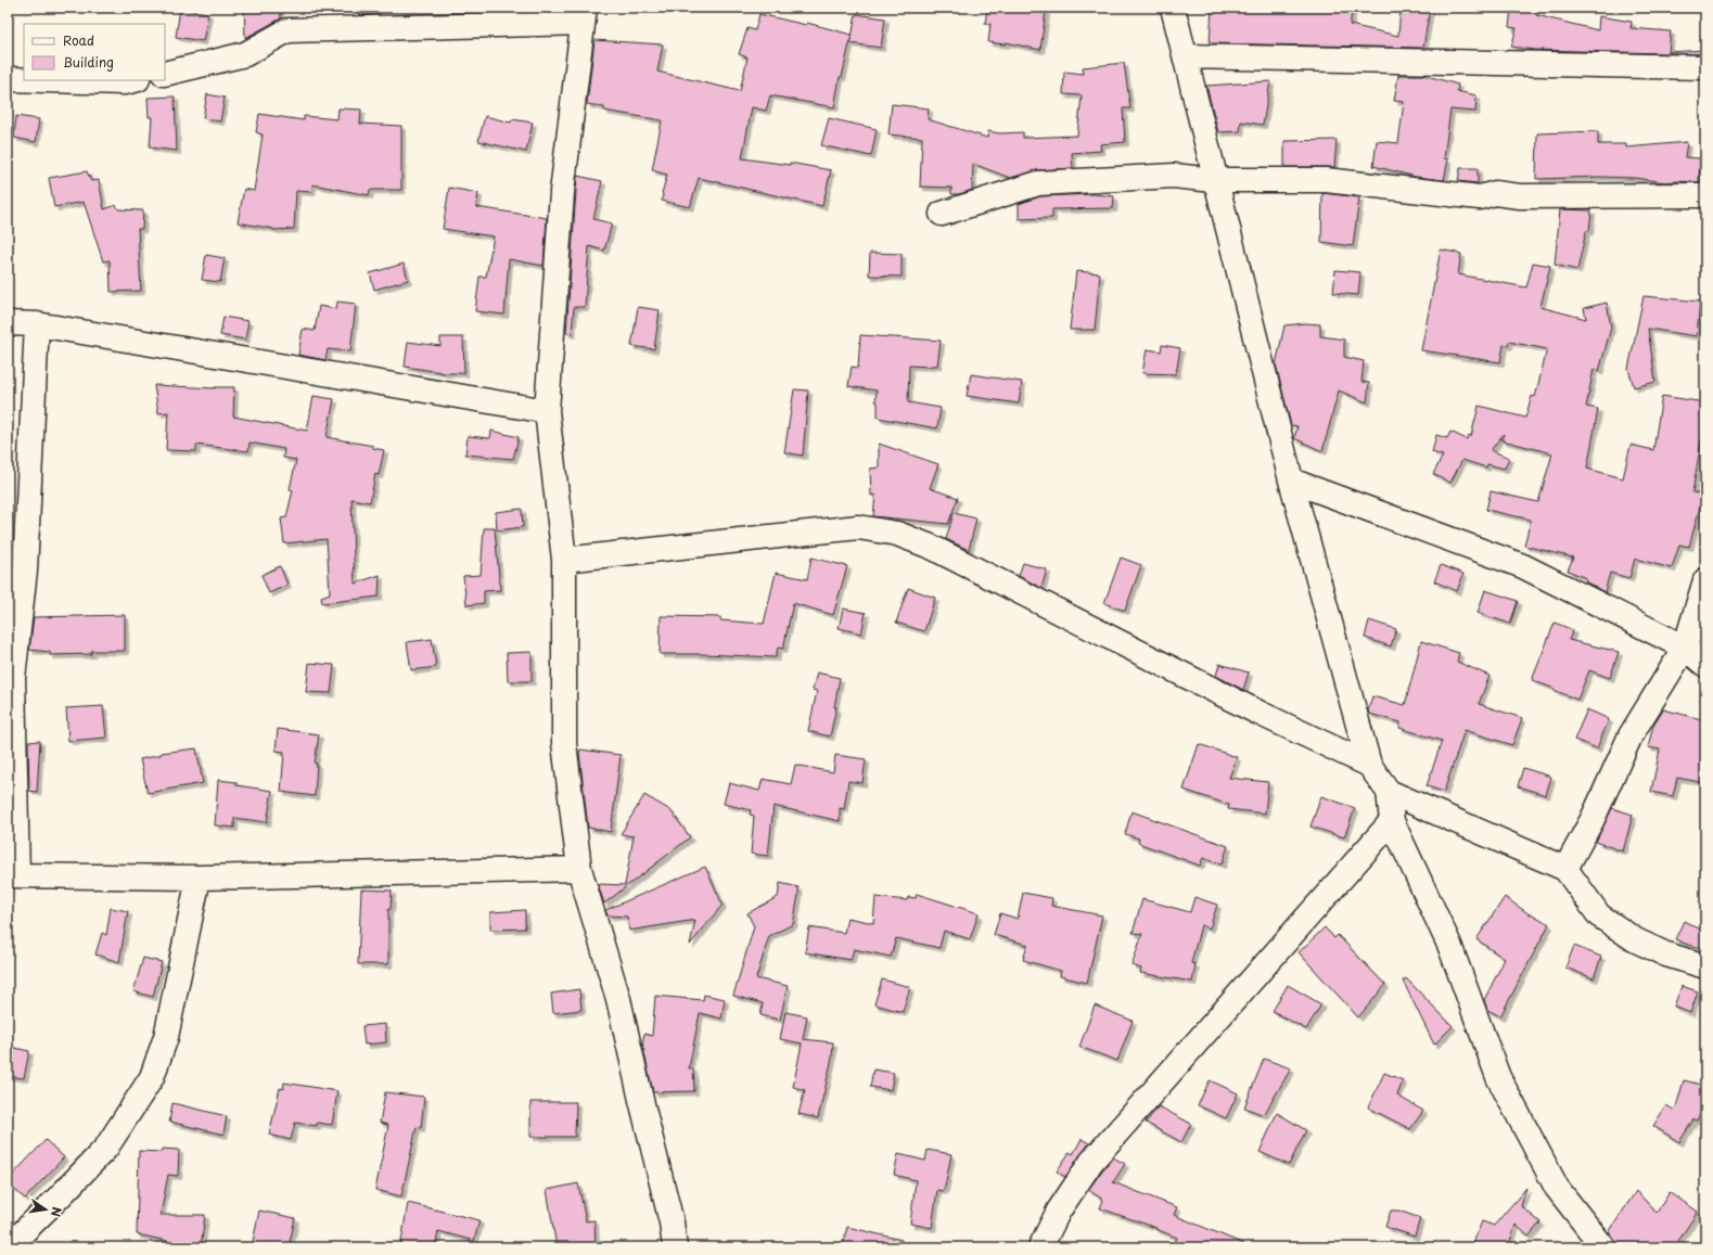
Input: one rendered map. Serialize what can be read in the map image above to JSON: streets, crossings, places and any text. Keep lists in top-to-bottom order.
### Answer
{
  "legend": ["Road", "Building"],
  "north": "right"
}
